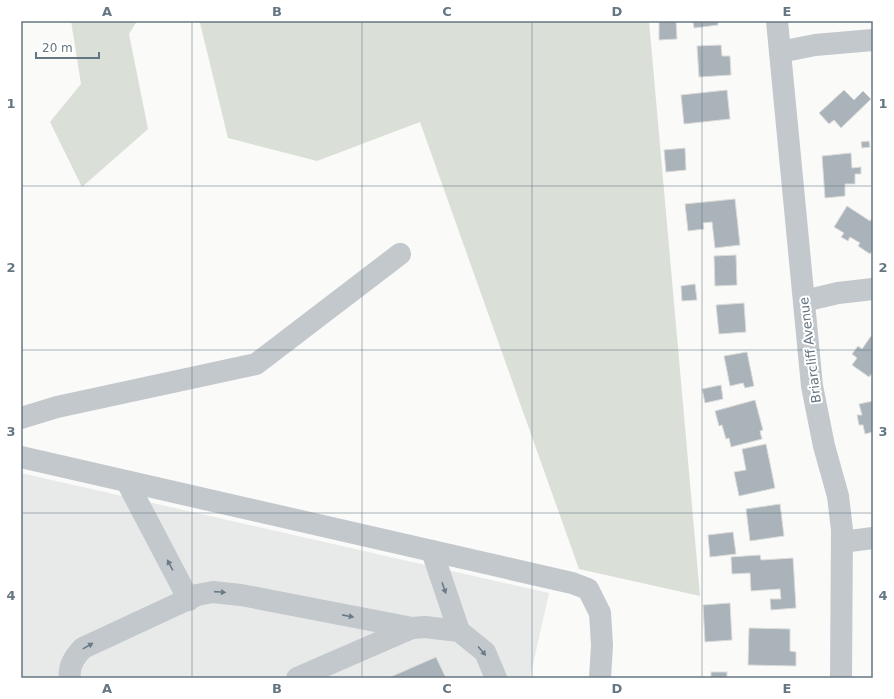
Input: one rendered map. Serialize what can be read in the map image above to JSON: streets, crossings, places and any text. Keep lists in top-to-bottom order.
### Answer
{
  "streets": {
    "street": ["Briarcliff Avenue"]
  },
  "scale_bar": "20 m",
  "grid": {
    "columns": [
      "A",
      "B",
      "C",
      "D",
      "E"
    ],
    "rows": [
      "1",
      "2",
      "3",
      "4"
    ]
  }
}
